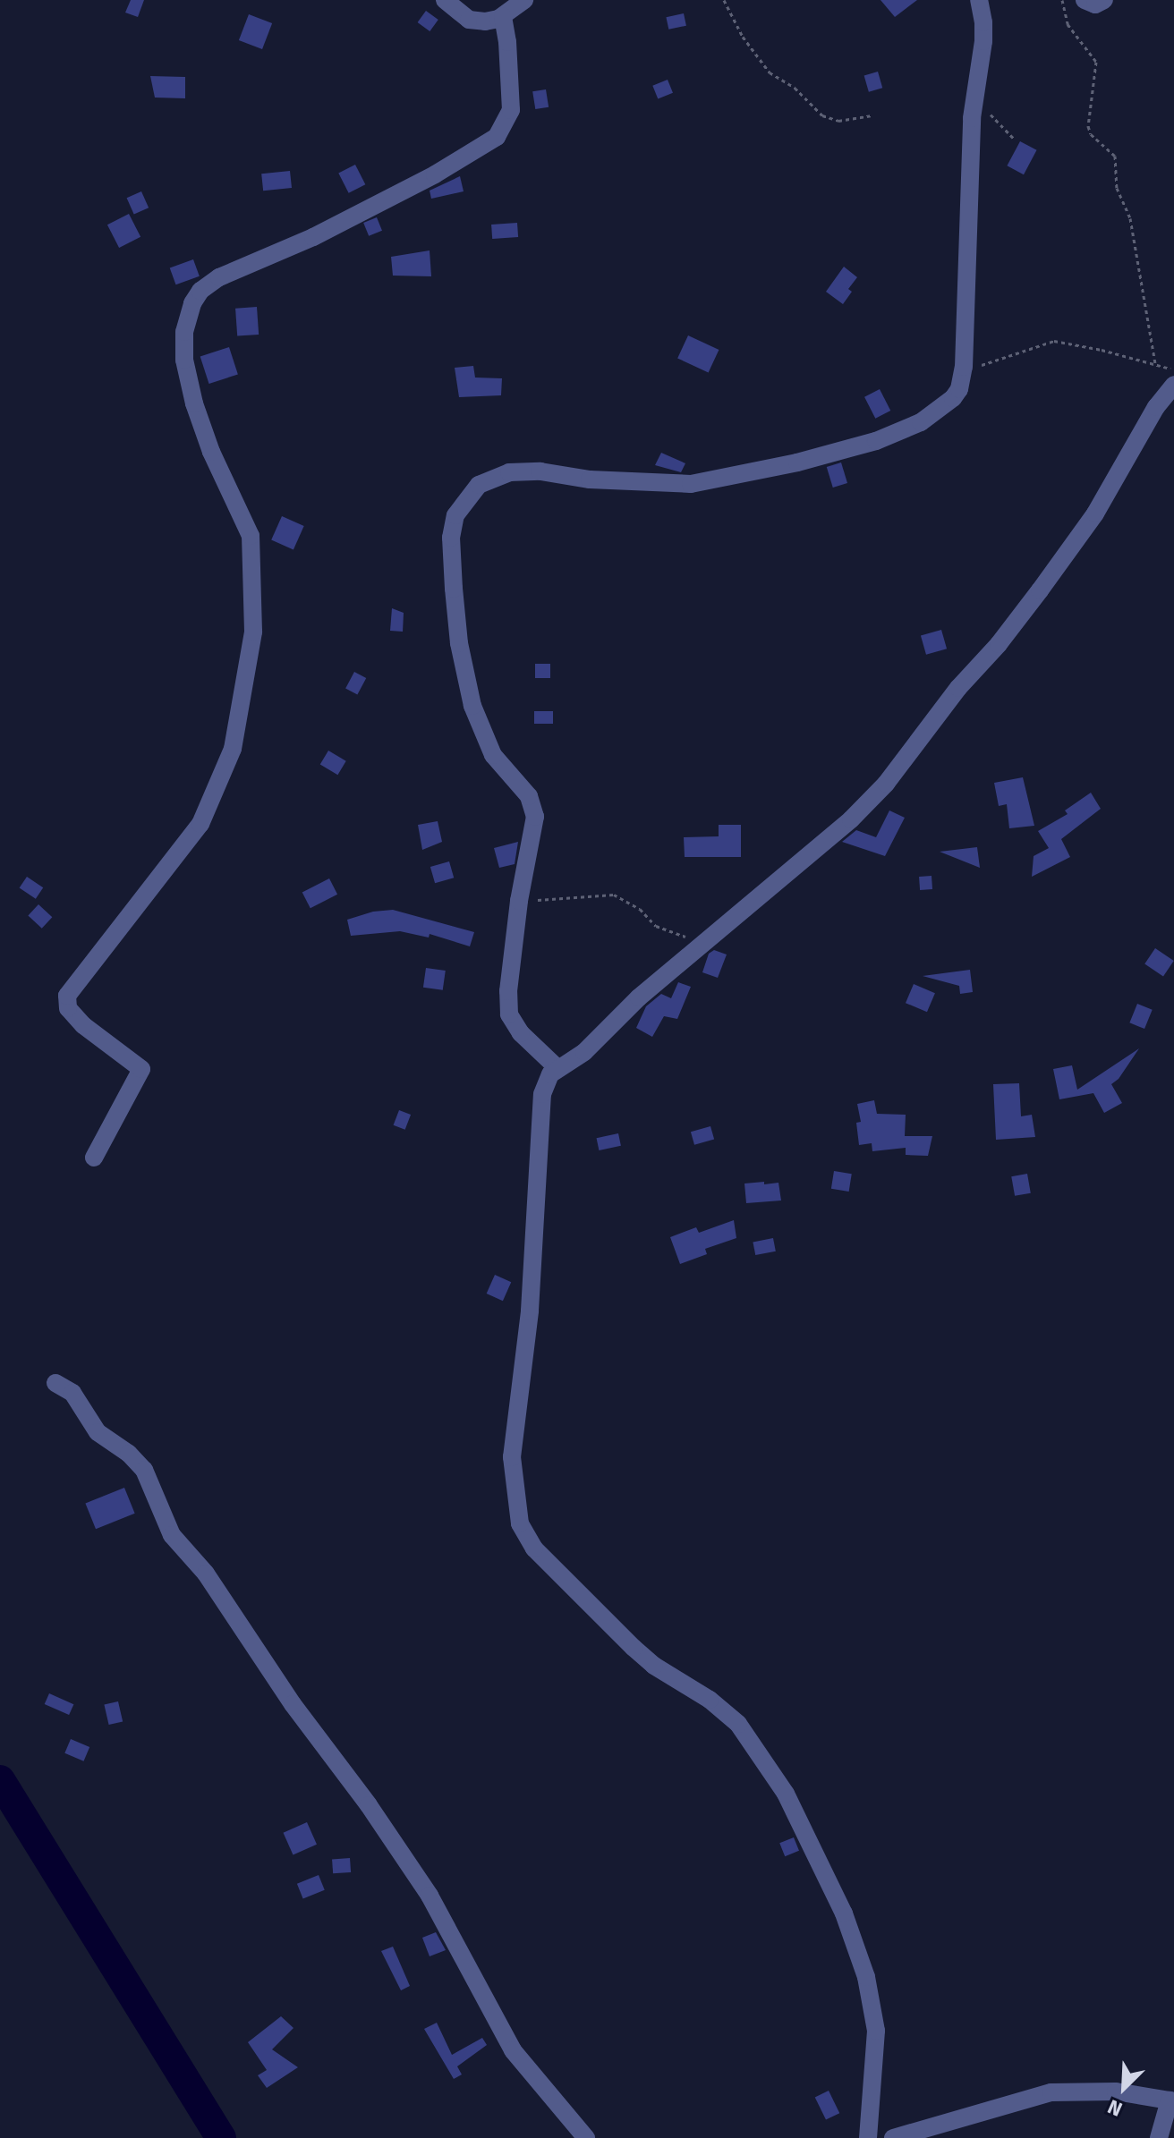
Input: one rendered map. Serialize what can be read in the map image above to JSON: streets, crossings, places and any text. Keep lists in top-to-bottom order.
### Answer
{
  "north": "bottom left"
}
